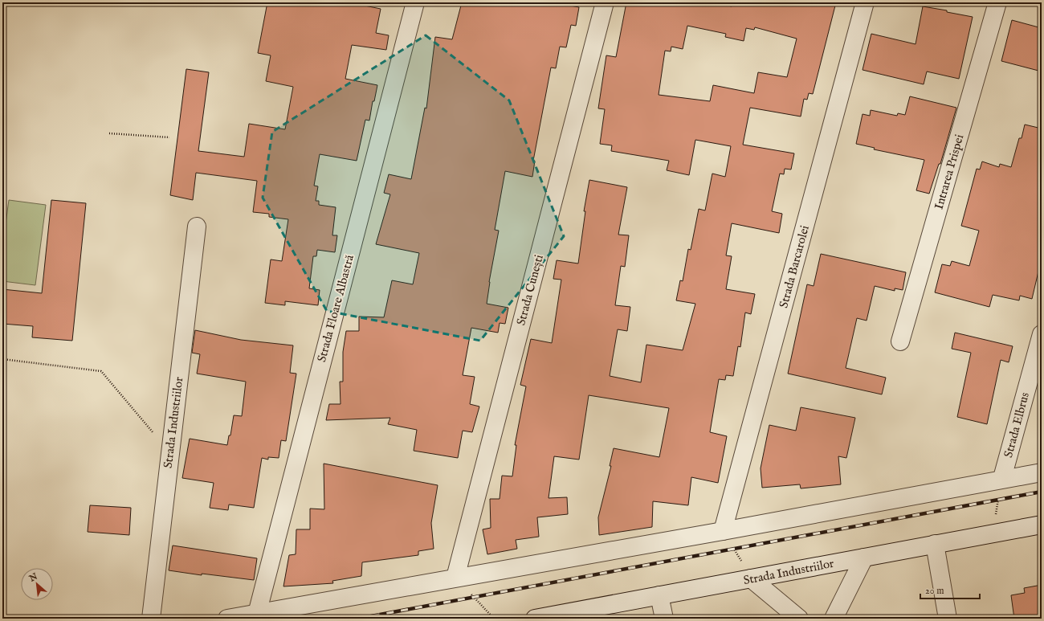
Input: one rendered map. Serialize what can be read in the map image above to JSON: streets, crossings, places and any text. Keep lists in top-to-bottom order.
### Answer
{
  "streets": {
    "street": [
      "Intrarea Prispei",
      "Strada Barcarolei",
      "Strada Cunești",
      "Strada Floare Albastră",
      "Strada Industriilor",
      "Strada Elbrus"
    ]
  },
  "scale_bar": "20 m",
  "north": "top left"
}
